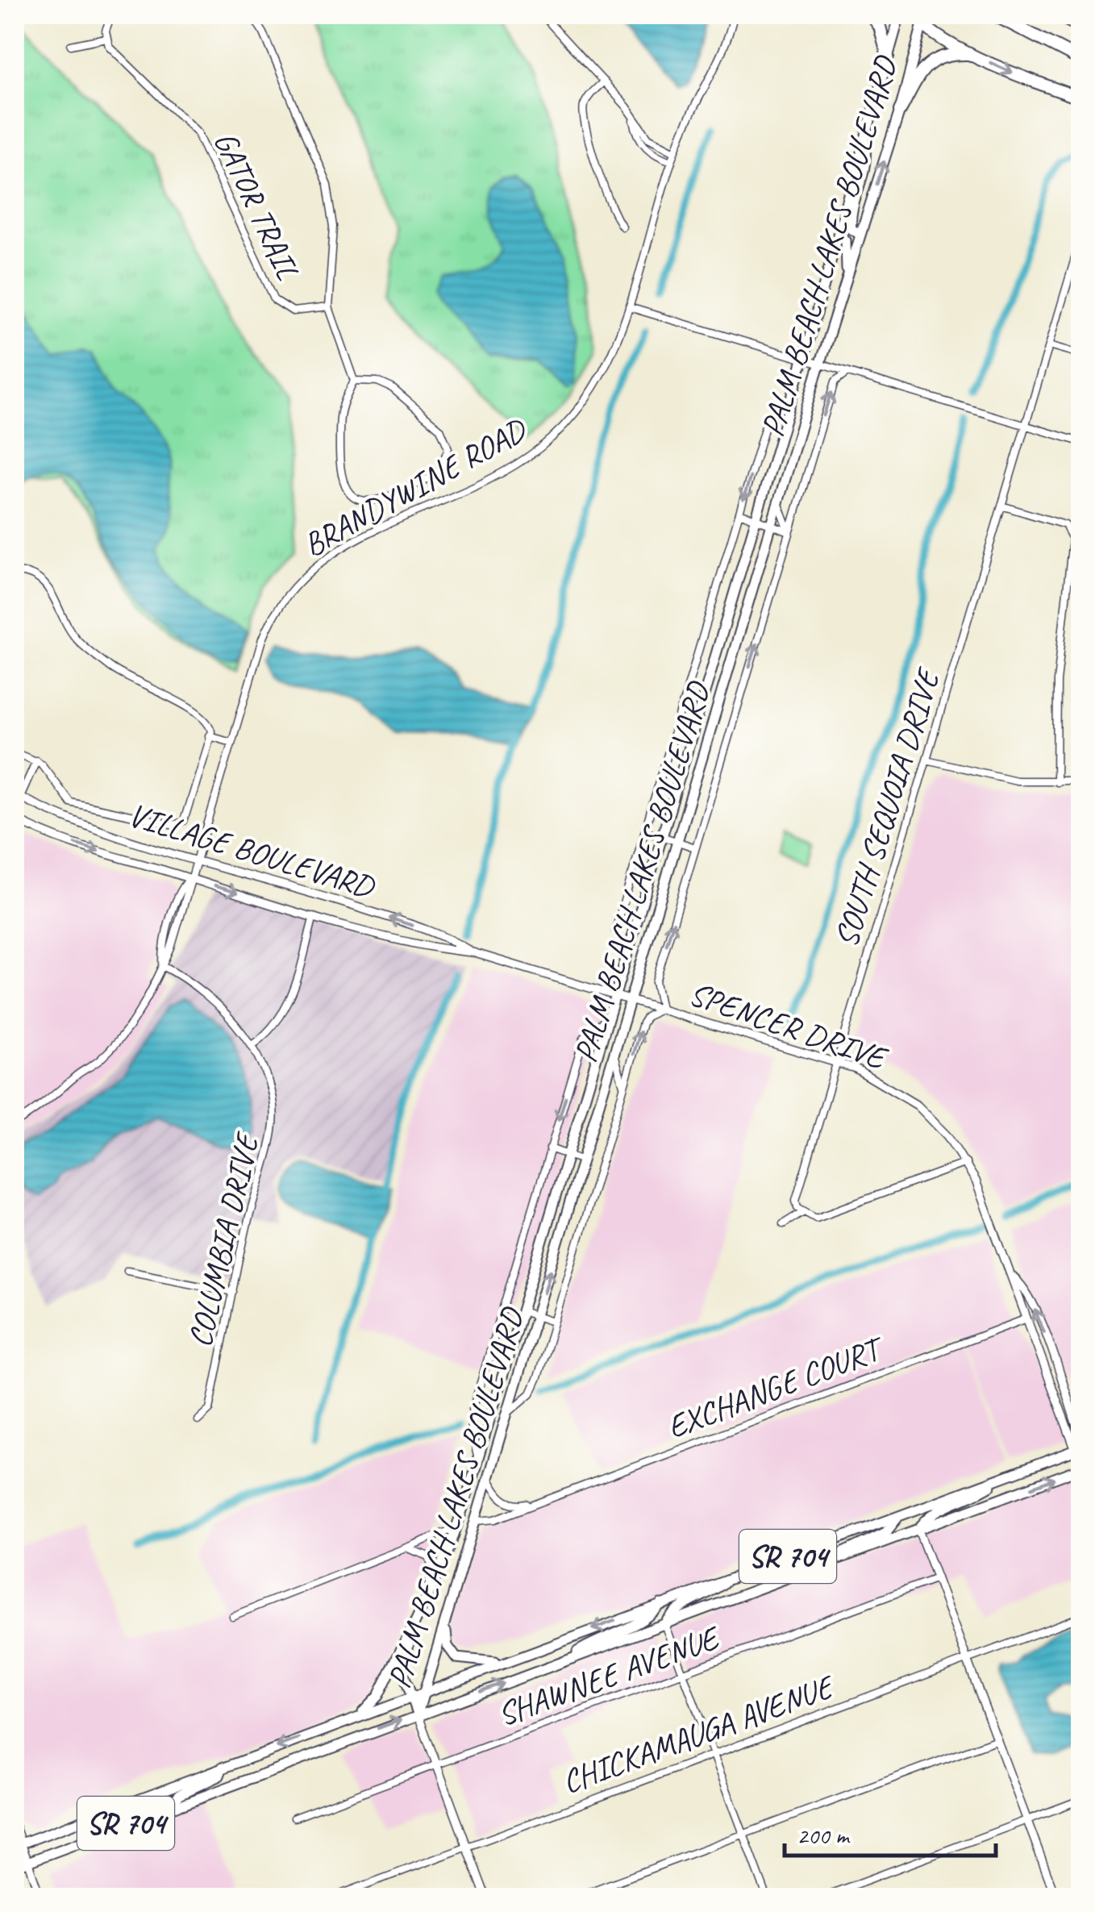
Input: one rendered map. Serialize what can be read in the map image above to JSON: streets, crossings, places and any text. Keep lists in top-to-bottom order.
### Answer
{
  "streets": {
    "main road": ["PALM BEACH LAKES BOULEVARD", "SR 704"],
    "street": [
      "GATOR TRAIL",
      "BRANDYWINE ROAD",
      "SOUTH SEQUOIA DRIVE",
      "VILLAGE BOULEVARD",
      "SPENCER DRIVE",
      "COLUMBIA DRIVE",
      "EXCHANGE COURT",
      "SHAWNEE AVENUE",
      "CHICKAMAUGA AVENUE"
    ]
  },
  "crossings": [
    ["PALM BEACH LAKES BOULEVARD", "VILLAGE BOULEVARD"],
    ["PALM BEACH LAKES BOULEVARD", "SPENCER DRIVE"],
    ["PALM BEACH LAKES BOULEVARD", "EXCHANGE COURT"],
    ["PALM BEACH LAKES BOULEVARD", "SR 704"],
    ["BRANDYWINE ROAD", "VILLAGE BOULEVARD"],
    ["BRANDYWINE ROAD", "COLUMBIA DRIVE"],
    ["SOUTH SEQUOIA DRIVE", "SPENCER DRIVE"],
    ["VILLAGE BOULEVARD", "SPENCER DRIVE"],
    ["SPENCER DRIVE", "EXCHANGE COURT"],
    ["SPENCER DRIVE", "SR 704"]
  ],
  "scale_bar": "200 m"
}
